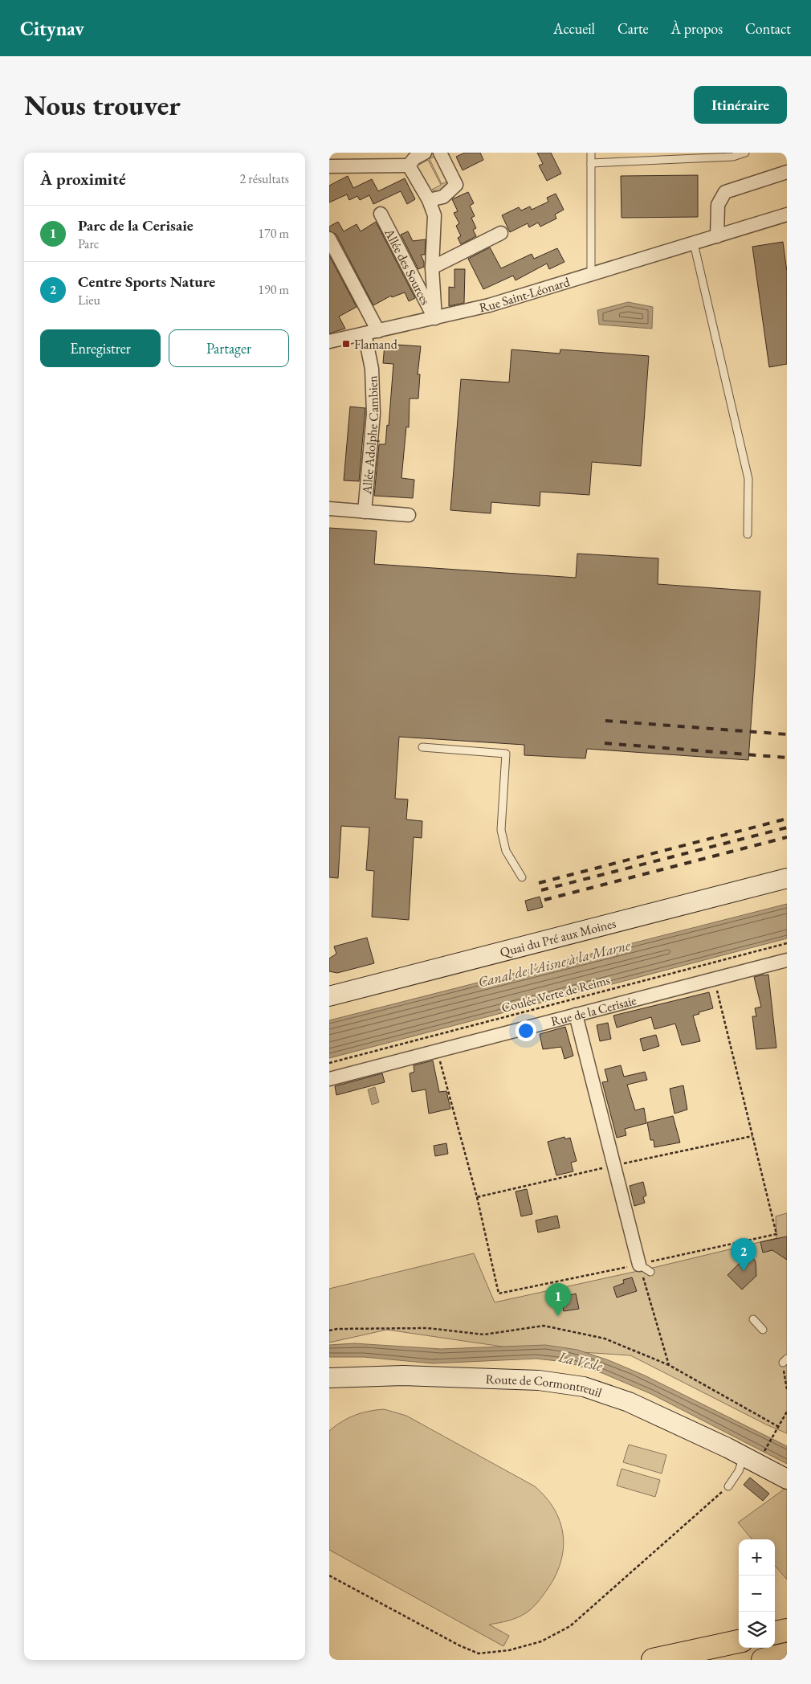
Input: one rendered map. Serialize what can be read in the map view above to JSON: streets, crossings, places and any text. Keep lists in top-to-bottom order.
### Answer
{
  "streets": {
    "street": [
      "Allée des Sources",
      "Rue Saint-Léonard",
      "Allée Adolphe Cambien",
      "Quai du Pré aux Moines",
      "Rue de la Cerisaie",
      "Route de Cormontreuil"
    ],
    "path": ["Coulée Verte de Reims"]
  },
  "crossings": [
    ["Allée des Sources", "Rue Saint-Léonard"],
    ["Rue Saint-Léonard", "Allée Adolphe Cambien"]
  ],
  "water": ["Canal de l'Aisne à la Marne", "La Vesle"],
  "places": {
    "transit": ["Flamand"]
  },
  "page": {
    "header": "Citynav",
    "nav": [
      "Accueil",
      "Carte",
      "À propos",
      "Contact"
    ],
    "buttons": [
      "Itinéraire",
      ["Enregistrer", "Partager"]
    ],
    "title": "Nous trouver",
    "heading": ["À proximité", "2 résultats"],
    "list": [
      {
        "mark": "1",
        "name": "Parc de la Cerisaie",
        "note": "Parc",
        "value": "170 m"
      },
      {
        "mark": "2",
        "name": "Centre Sports Nature",
        "note": "Lieu",
        "value": "190 m"
      }
    ],
    "pins": ["2", "1"],
    "map_buttons": ["+", "−"]
  }
}
